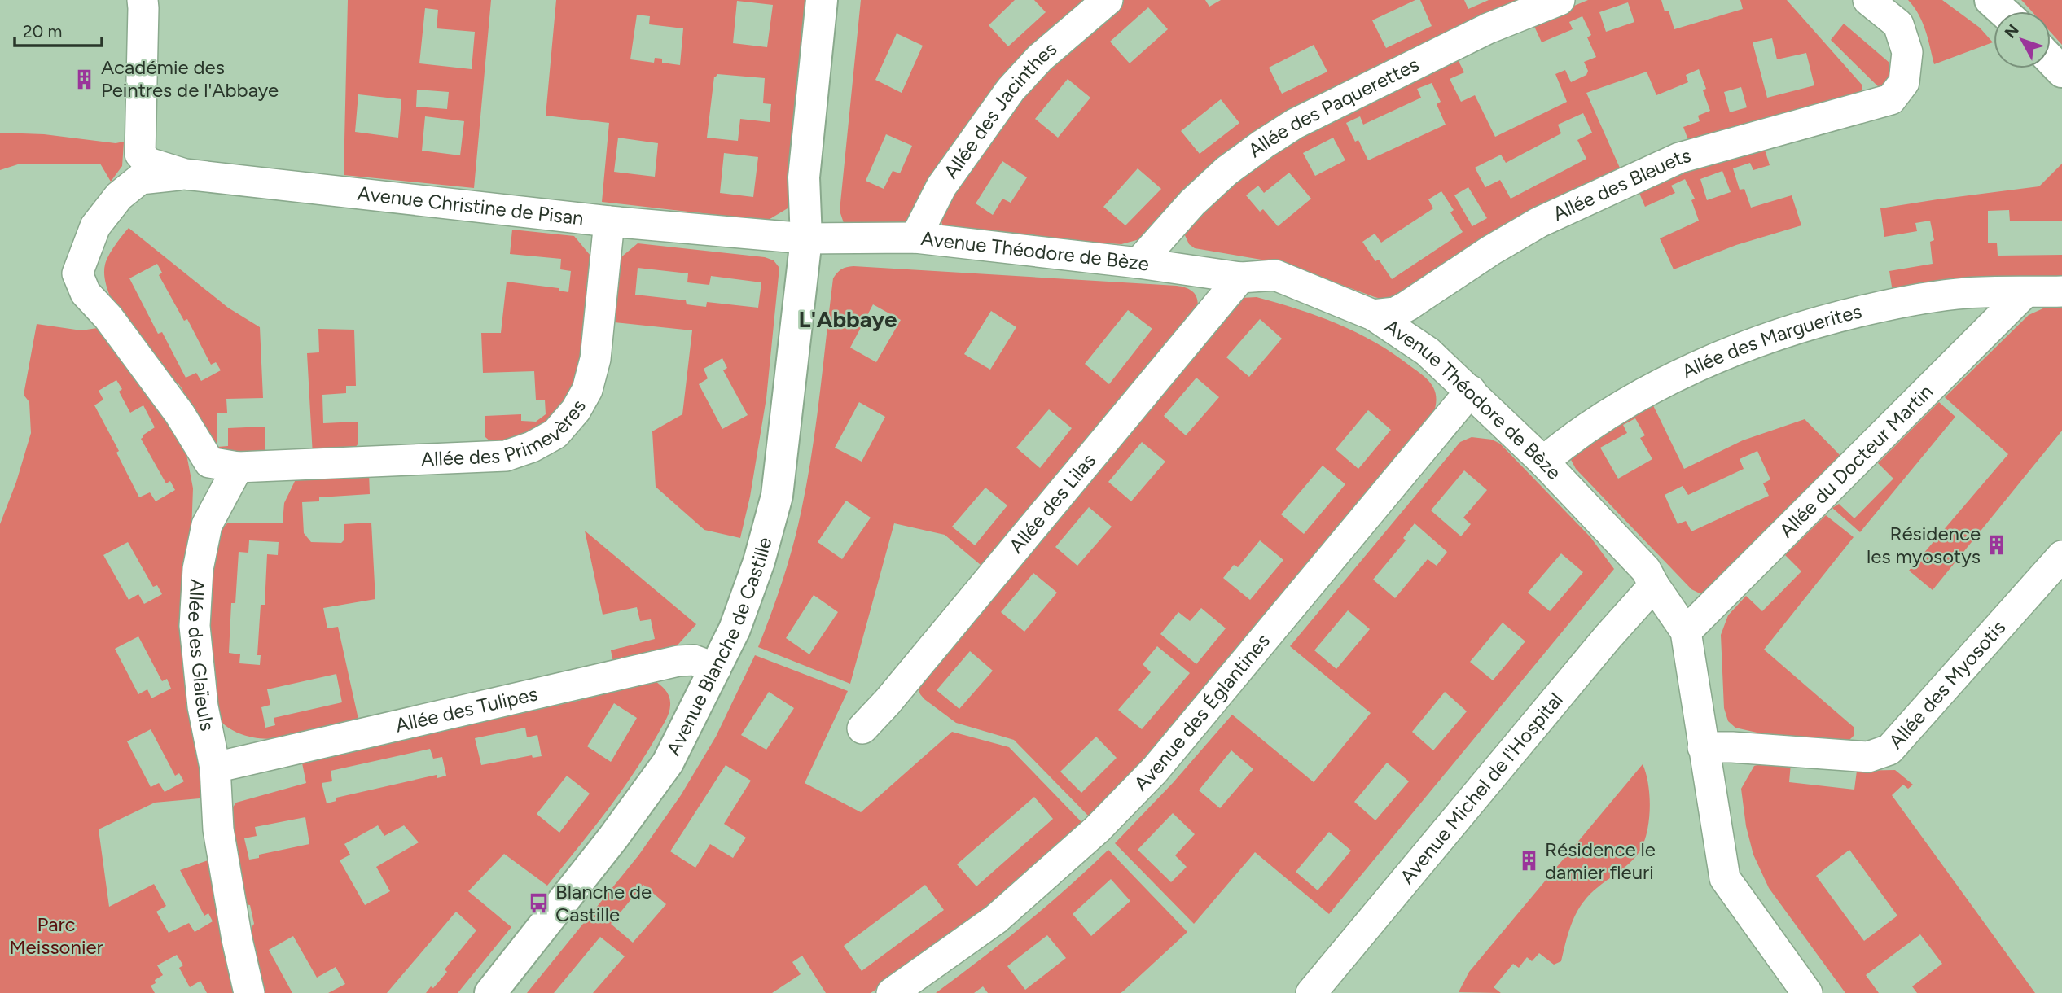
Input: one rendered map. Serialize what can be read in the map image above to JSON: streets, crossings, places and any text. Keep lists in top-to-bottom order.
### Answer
{
  "streets": {
    "street": [
      "Allée des Paquerettes",
      "Allée des Jacinthes",
      "Allée des Bleuets",
      "Avenue Christine de Pisan",
      "Avenue Théodore de Bèze",
      "Allée des Marguerites",
      "Allée des Primevères",
      "Allée du Docteur Martin",
      "Allée des Lilas",
      "Avenue Blanche de Castille",
      "Allée des Glaïeuls",
      "Allée des Myosotis",
      "Allée des Tulipes",
      "Avenue des Églantines",
      "Avenue Michel de l'Hospital"
    ]
  },
  "crossings": [
    ["Allée des Paquerettes", "Avenue Théodore de Bèze"],
    ["Allée des Jacinthes", "Avenue Théodore de Bèze"],
    ["Allée des Bleuets", "Avenue Théodore de Bèze"],
    ["Avenue Christine de Pisan", "Avenue Théodore de Bèze"],
    ["Avenue Christine de Pisan", "Allée des Primevères"],
    ["Avenue Christine de Pisan", "Avenue Blanche de Castille"],
    ["Avenue Théodore de Bèze", "Allée des Marguerites"],
    ["Avenue Théodore de Bèze", "Allée du Docteur Martin"],
    ["Avenue Théodore de Bèze", "Allée des Lilas"],
    ["Avenue Théodore de Bèze", "Avenue Blanche de Castille"],
    ["Avenue Théodore de Bèze", "Allée des Myosotis"],
    ["Avenue Théodore de Bèze", "Avenue des Églantines"],
    ["Avenue Théodore de Bèze", "Avenue Michel de l'Hospital"],
    ["Allée des Marguerites", "Allée du Docteur Martin"],
    ["Allée des Primevères", "Allée des Glaïeuls"],
    ["Avenue Blanche de Castille", "Allée des Tulipes"],
    ["Allée des Glaïeuls", "Allée des Tulipes"]
  ],
  "districts": ["L'Abbaye"],
  "parks": ["Parc Meissonier"],
  "places": {
    "building": ["Académie des Peintres de l'Abbaye", "Résidence les myosotys", "Résidence le damier fleuri"],
    "bus stop": ["Blanche de Castille"]
  },
  "scale_bar": "20 m",
  "north": "top left"
}
